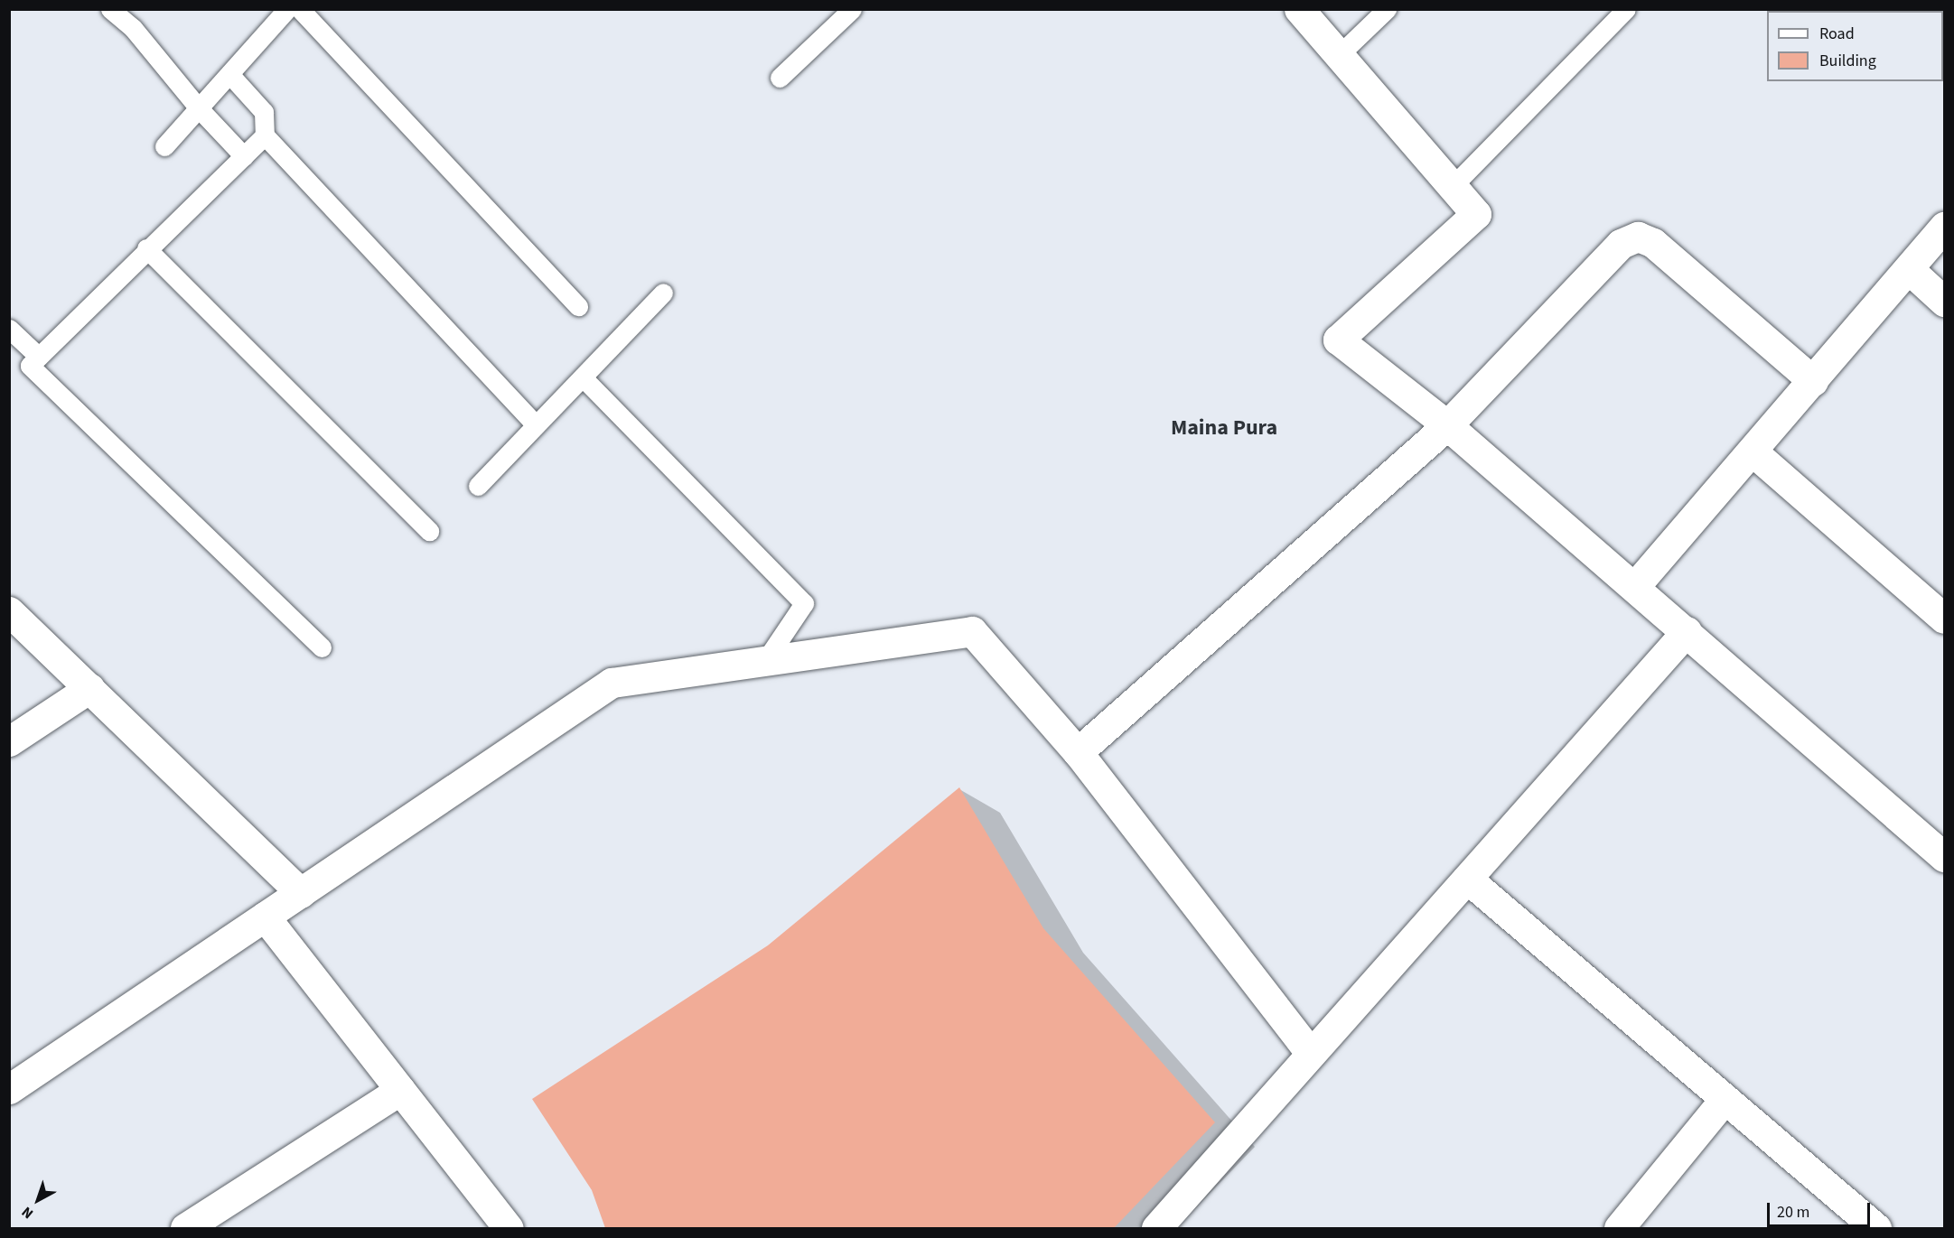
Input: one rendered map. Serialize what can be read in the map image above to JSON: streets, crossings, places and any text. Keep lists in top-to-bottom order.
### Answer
{
  "districts": ["Maina Pura"],
  "legend": ["Road", "Building"],
  "scale_bar": "20 m",
  "north": "bottom left"
}
